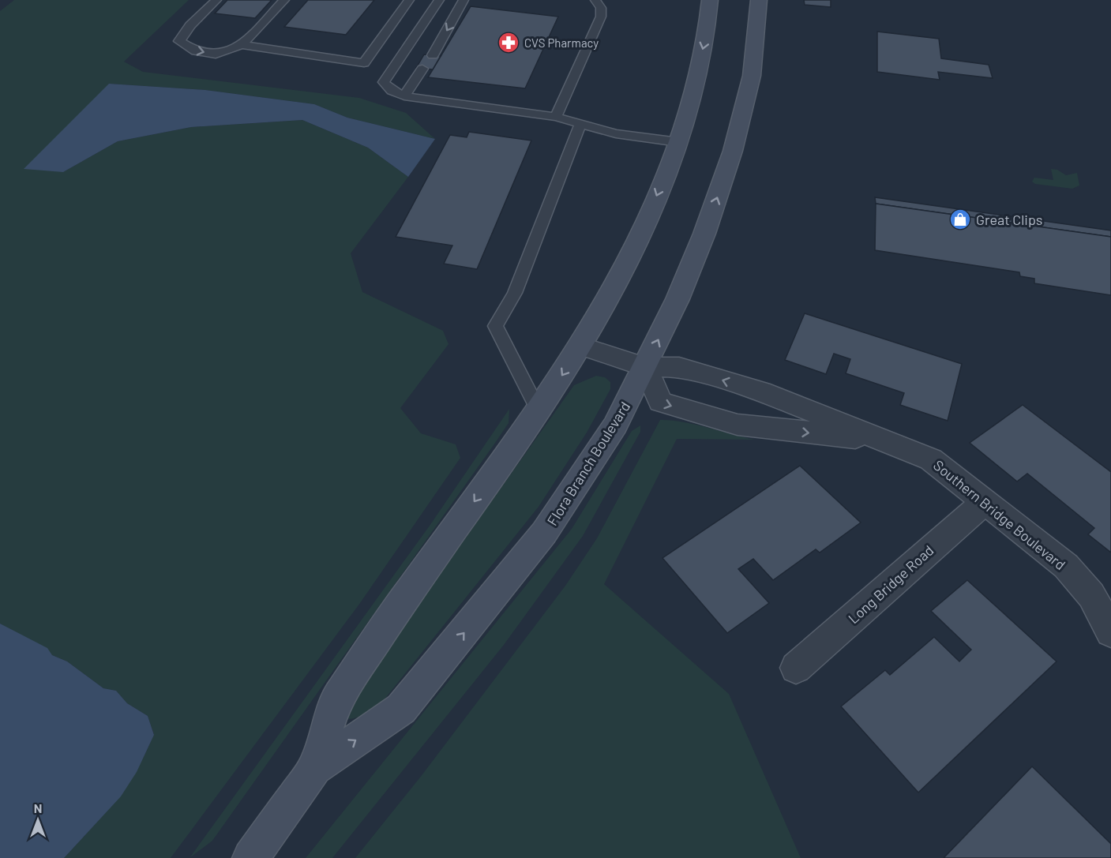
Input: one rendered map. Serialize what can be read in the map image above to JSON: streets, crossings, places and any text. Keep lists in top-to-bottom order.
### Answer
{
  "streets": {
    "street": ["Flora Branch Boulevard", "Southern Bridge Boulevard", "Long Bridge Road"]
  },
  "crossings": [
    ["Flora Branch Boulevard", "Southern Bridge Boulevard"],
    ["Southern Bridge Boulevard", "Long Bridge Road"]
  ],
  "places": {
    "pharmacy": ["CVS Pharmacy"],
    "shop": ["Great Clips"]
  },
  "north": "top"
}
